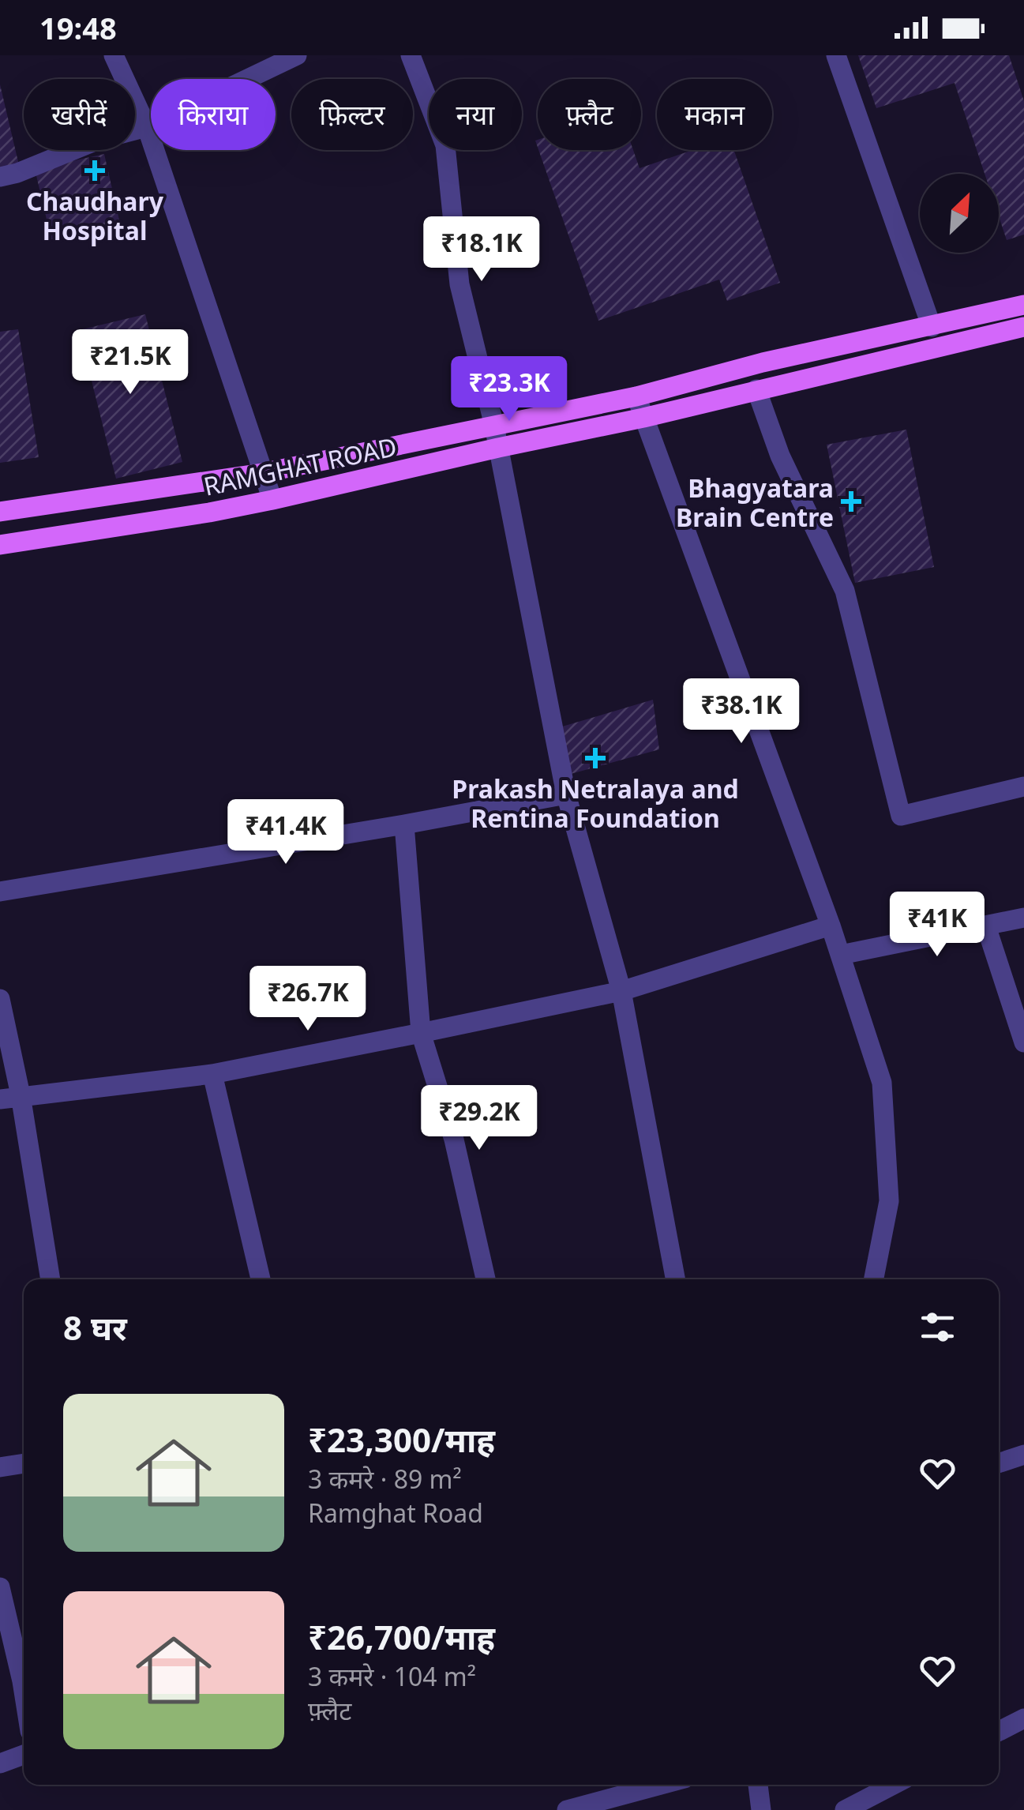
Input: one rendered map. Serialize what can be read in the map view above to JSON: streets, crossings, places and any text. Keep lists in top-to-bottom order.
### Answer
{
  "streets": {
    "main road": ["RAMGHAT ROAD"]
  },
  "places": {
    "health": ["Chaudhary Hospital", "Bhagyatara Brain Centre", "Prakash Netralaya and Rentina Foundation"]
  },
  "north": "top right",
  "page": {
    "status": "19:48",
    "chip": [
      "खरीदें",
      "किराया",
      "फ़िल्टर",
      "नया",
      "फ़्लैट",
      "मकान"
    ],
    "price": [
      "₹18.1K",
      "₹21.5K",
      "₹23.3K",
      "₹38.1K",
      "₹41.4K",
      "₹41K",
      "₹26.7K",
      "₹29.2K"
    ],
    "heading": "8 घर",
    "list": [
      {
        "name": "₹23,300/माह",
        "note": "3 कमरे · 89 m² · Ramghat Road"
      },
      {
        "name": "₹26,700/माह",
        "note": "3 कमरे · 104 m² · फ़्लैट"
      }
    ]
  }
}
